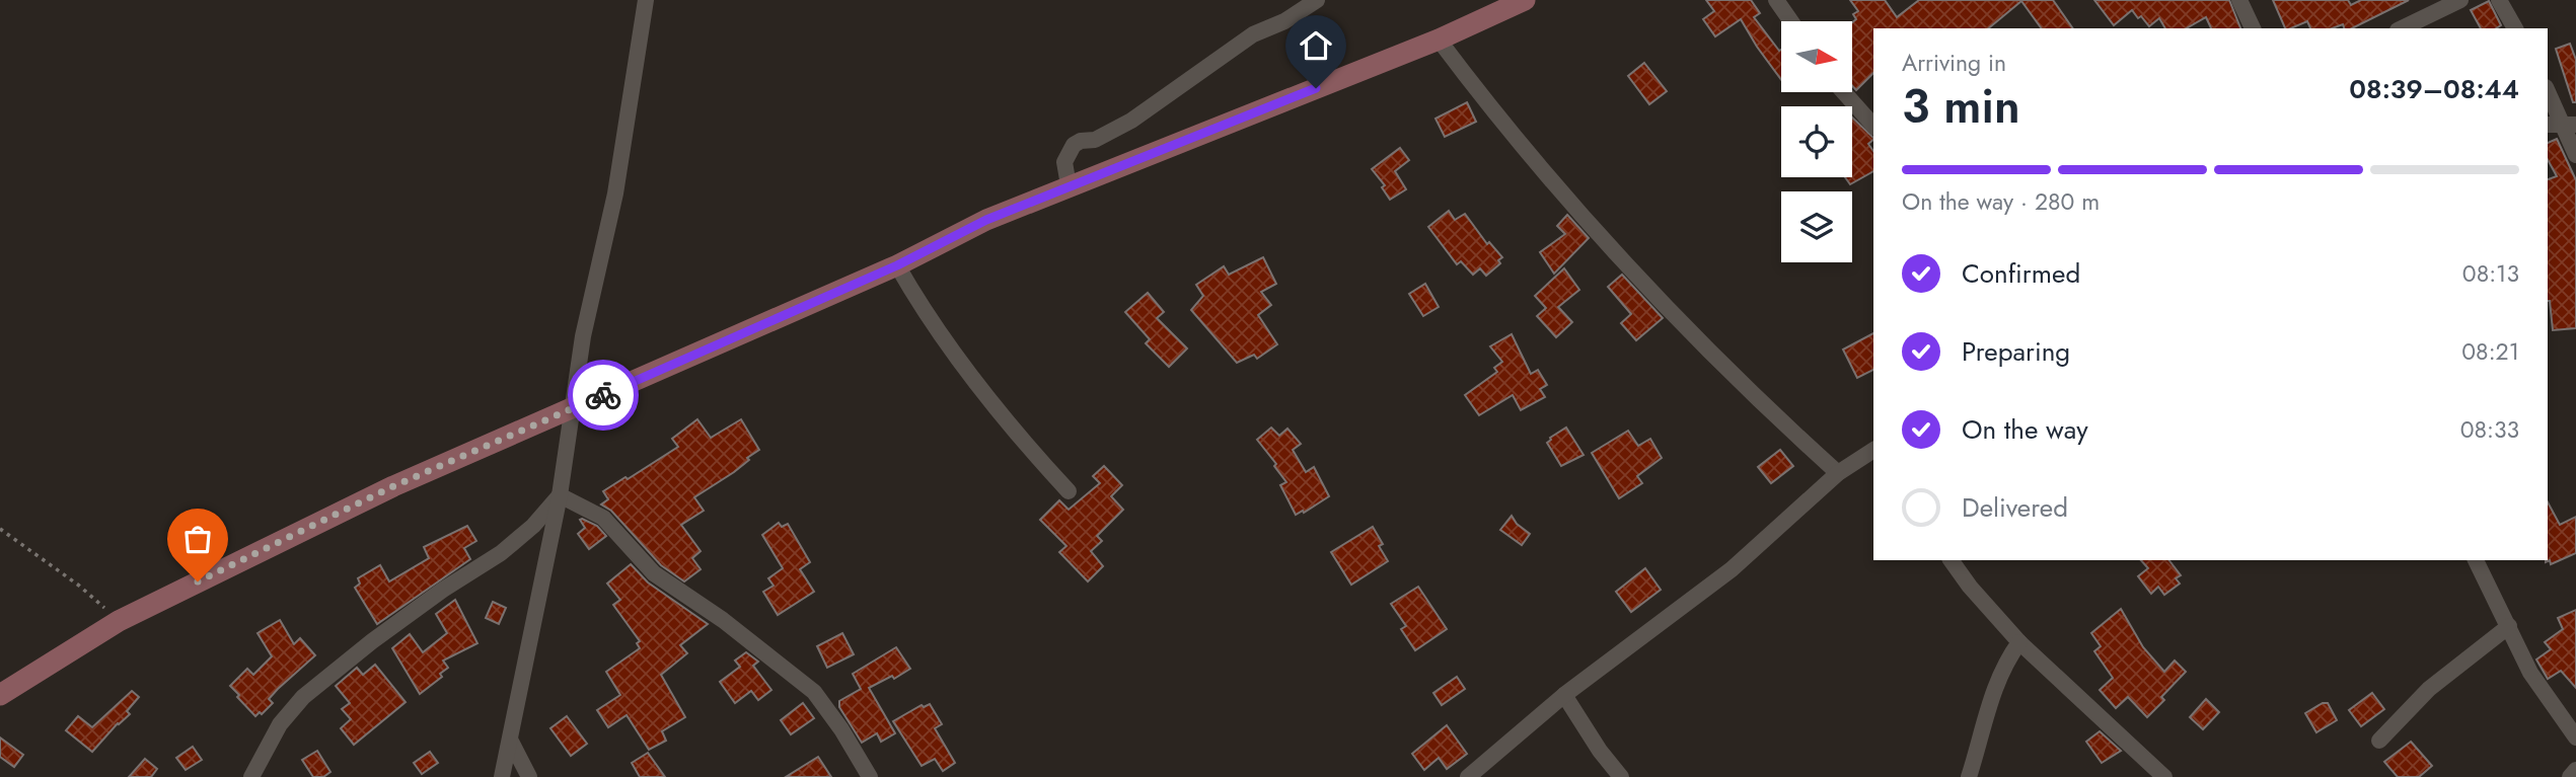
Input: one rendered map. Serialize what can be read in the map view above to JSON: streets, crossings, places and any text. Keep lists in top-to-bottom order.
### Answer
{
  "north": "right",
  "page": {
    "heading": ["3 min", "Arriving in", "08:39–08:44"],
    "bar": "On the way · 280 m",
    "list": [
      ["Confirmed", "08:13"],
      ["Preparing", "08:21"],
      ["On the way", "08:33"],
      "Delivered"
    ]
  }
}
